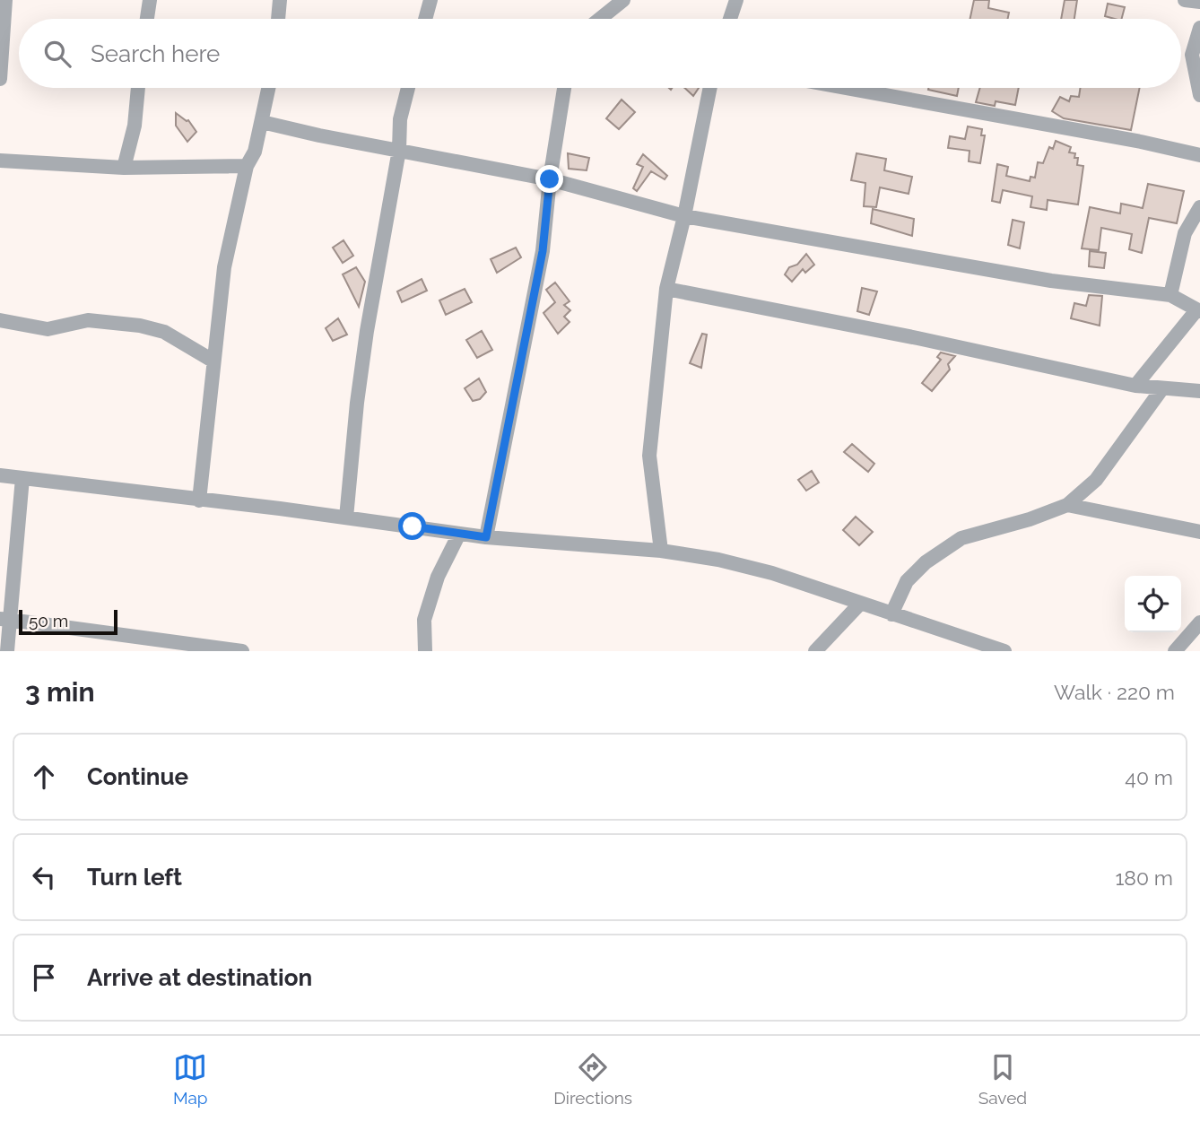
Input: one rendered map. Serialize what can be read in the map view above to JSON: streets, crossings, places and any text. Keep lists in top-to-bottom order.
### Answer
{
  "scale_bar": "50 m",
  "page": {
    "search": "Search here",
    "scale": "50 m",
    "heading": ["3 min", "Walk · 220 m"],
    "list": [
      ["Continue", "40 m"],
      ["Turn left", "180 m"],
      "Arrive at destination"
    ],
    "nav": ["Map", "Directions", "Saved"]
  }
}
